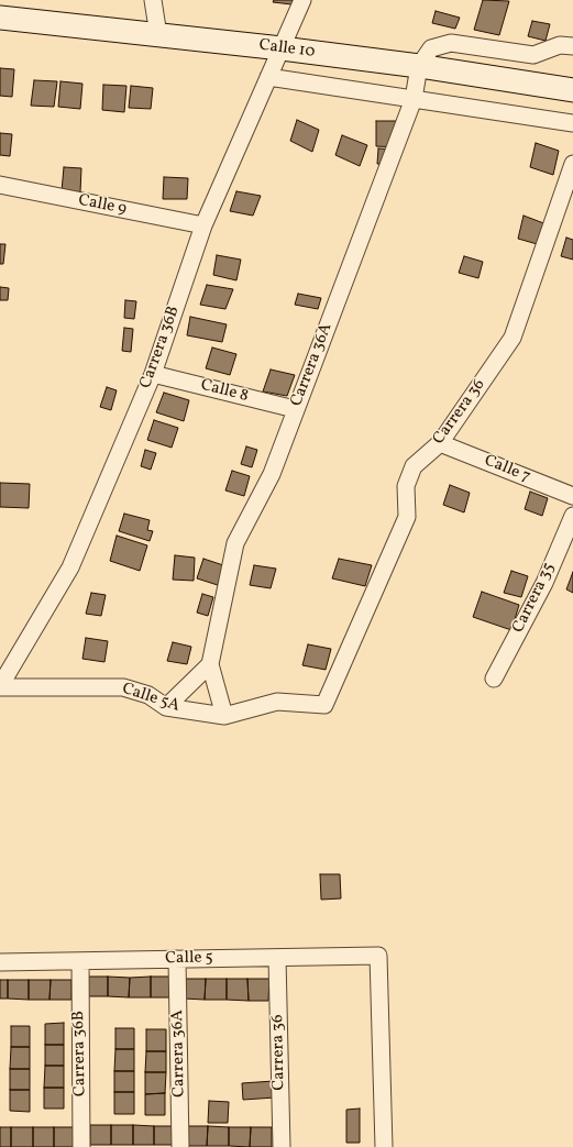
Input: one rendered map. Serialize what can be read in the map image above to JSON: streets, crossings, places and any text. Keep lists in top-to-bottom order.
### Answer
{
  "streets": {
    "street": [
      "Calle 10",
      "Calle 9",
      "Carrera 36B",
      "Carrera 36A",
      "Calle 8",
      "Carrera 36",
      "Calle 7",
      "Carrera 35",
      "Calle 5A",
      "Calle 5"
    ]
  },
  "crossings": [
    ["Calle 10", "Carrera 36B"],
    ["Calle 10", "Carrera 36A"],
    ["Calle 9", "Carrera 36B"],
    ["Carrera 36B", "Calle 8"],
    ["Carrera 36B", "Calle 5A"],
    ["Carrera 36B", "Calle 5"],
    ["Carrera 36A", "Calle 8"],
    ["Carrera 36A", "Calle 5A"],
    ["Carrera 36A", "Calle 5"],
    ["Carrera 36", "Calle 7"],
    ["Carrera 36", "Calle 5A"],
    ["Carrera 36", "Calle 5"]
  ]
}
